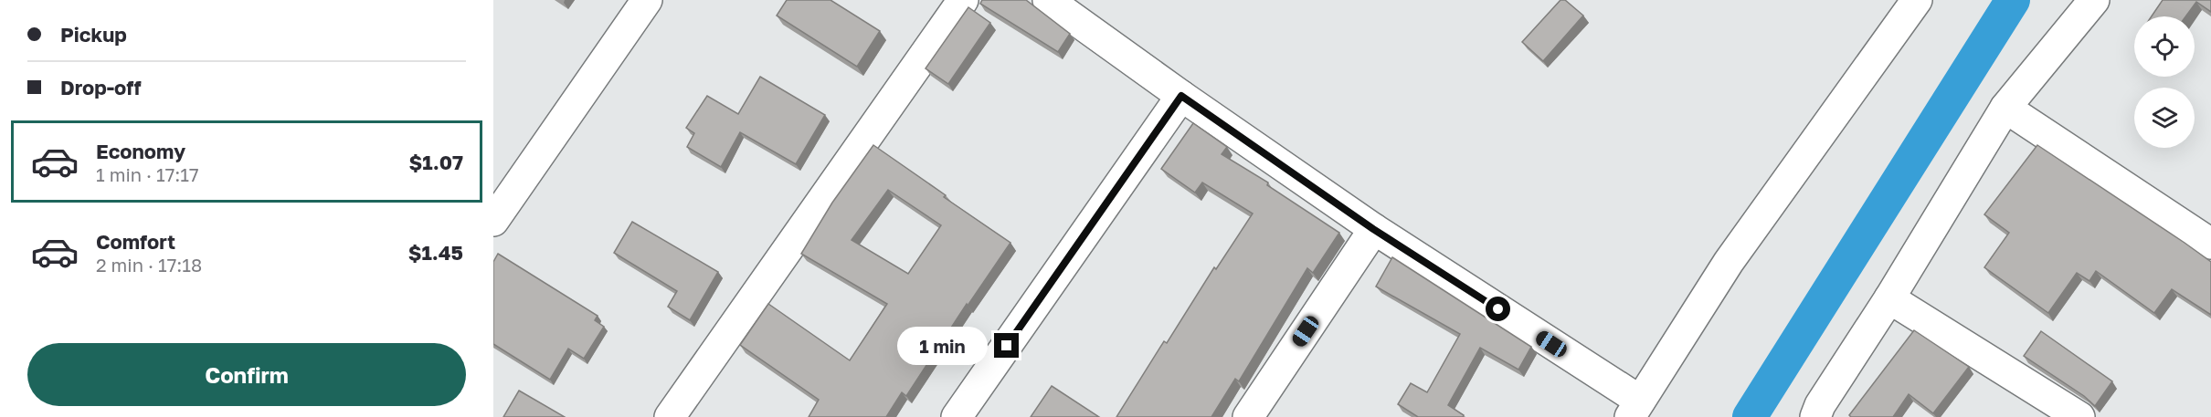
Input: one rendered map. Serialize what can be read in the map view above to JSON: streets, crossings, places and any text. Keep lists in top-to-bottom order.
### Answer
{
  "page": {
    "banner": ["Pickup", "Drop-off"],
    "list": [
      {
        "name": "Economy",
        "note": "1 min · 17:17",
        "value": "$1.07"
      },
      {
        "name": "Comfort",
        "note": "2 min · 17:18",
        "value": "$1.45"
      }
    ],
    "bubble": "1 min",
    "buttons": "Confirm"
  }
}
